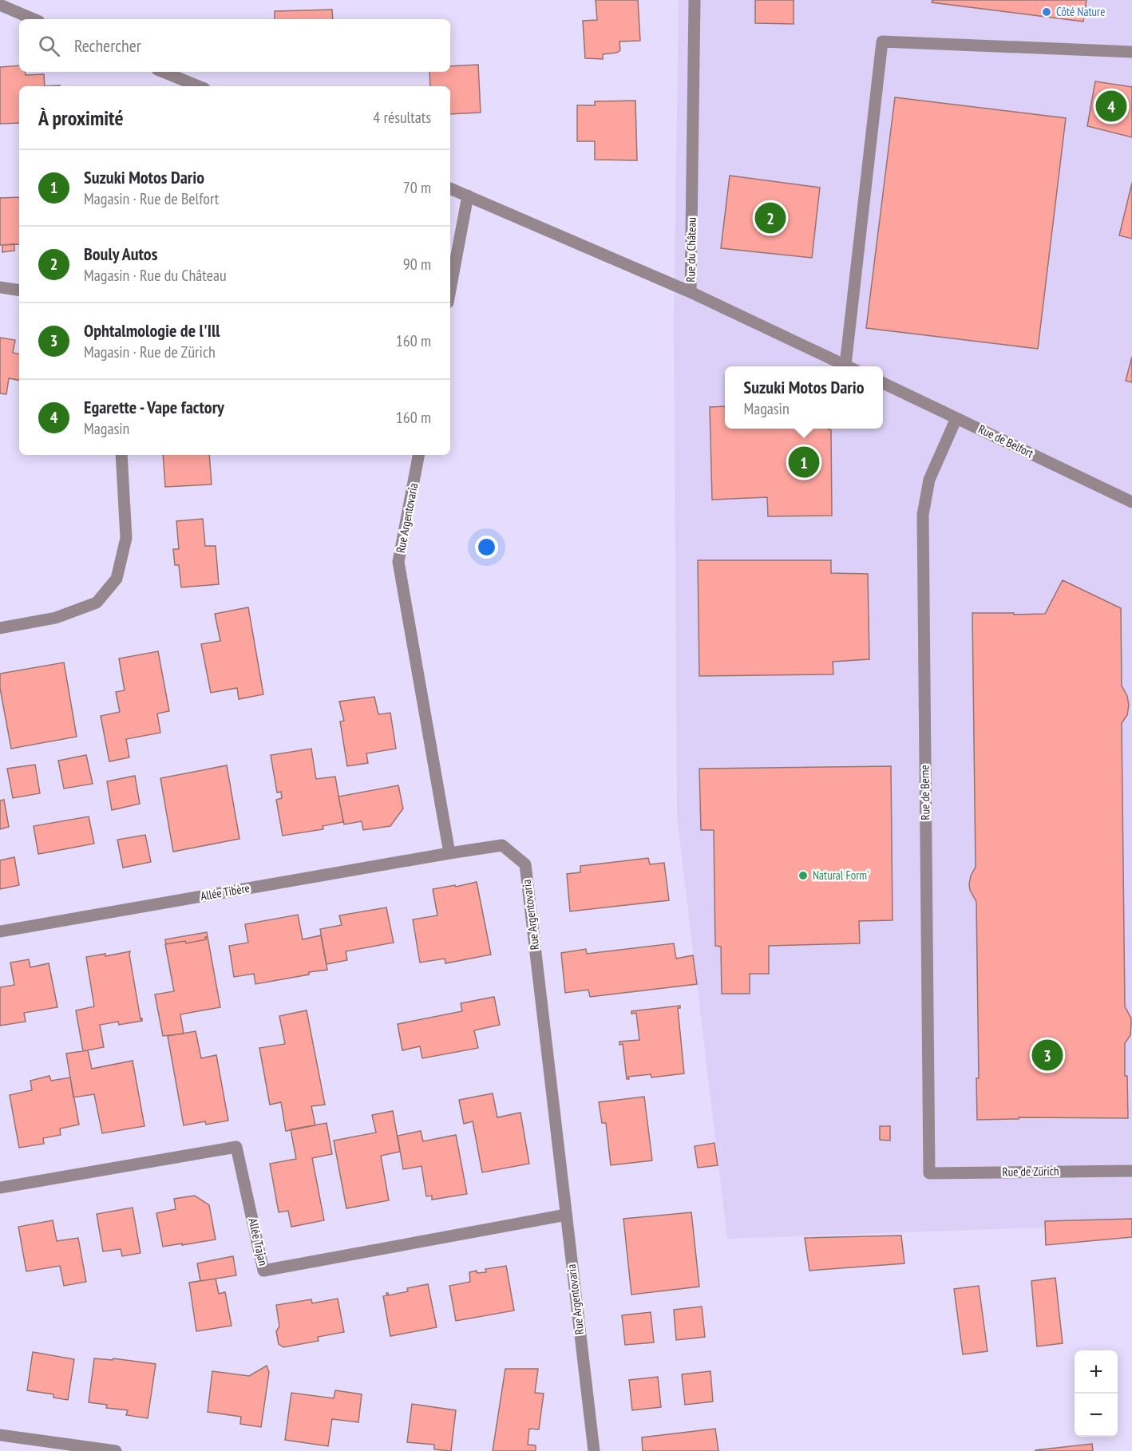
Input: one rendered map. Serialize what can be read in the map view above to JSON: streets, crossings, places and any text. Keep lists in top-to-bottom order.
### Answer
{
  "streets": {
    "street": [
      "Rue du Château",
      "Rue de Belfort",
      "Rue Argentovaria",
      "Rue de Berne",
      "Allée Tibère",
      "Rue de Zürich",
      "Allée Trajan"
    ]
  },
  "crossings": [
    ["Rue de Belfort", "Rue de Berne"],
    ["Rue Argentovaria", "Allée Tibère"],
    ["Rue Argentovaria", "Allée Trajan"],
    ["Rue de Berne", "Rue de Zürich"]
  ],
  "places": ["Côté Nature", "Natural Form'"],
  "page": {
    "search": "Rechercher",
    "heading": ["À proximité", "4 résultats"],
    "pins": [
      "4",
      "2",
      "1",
      "3"
    ],
    "list": [
      {
        "mark": "1",
        "name": "Suzuki Motos Dario",
        "note": "Magasin · Rue de Belfort",
        "value": "70 m"
      },
      {
        "mark": "2",
        "name": "Bouly Autos",
        "note": "Magasin · Rue du Château",
        "value": "90 m"
      },
      {
        "mark": "3",
        "name": "Ophtalmologie de l'Ill",
        "note": "Magasin · Rue de Zürich",
        "value": "160 m"
      },
      {
        "mark": "4",
        "name": "Egarette - Vape factory",
        "note": "Magasin",
        "value": "160 m"
      }
    ],
    "popup": ["Suzuki Motos Dario", "Magasin"],
    "map_buttons": ["+", "−"]
  }
}
